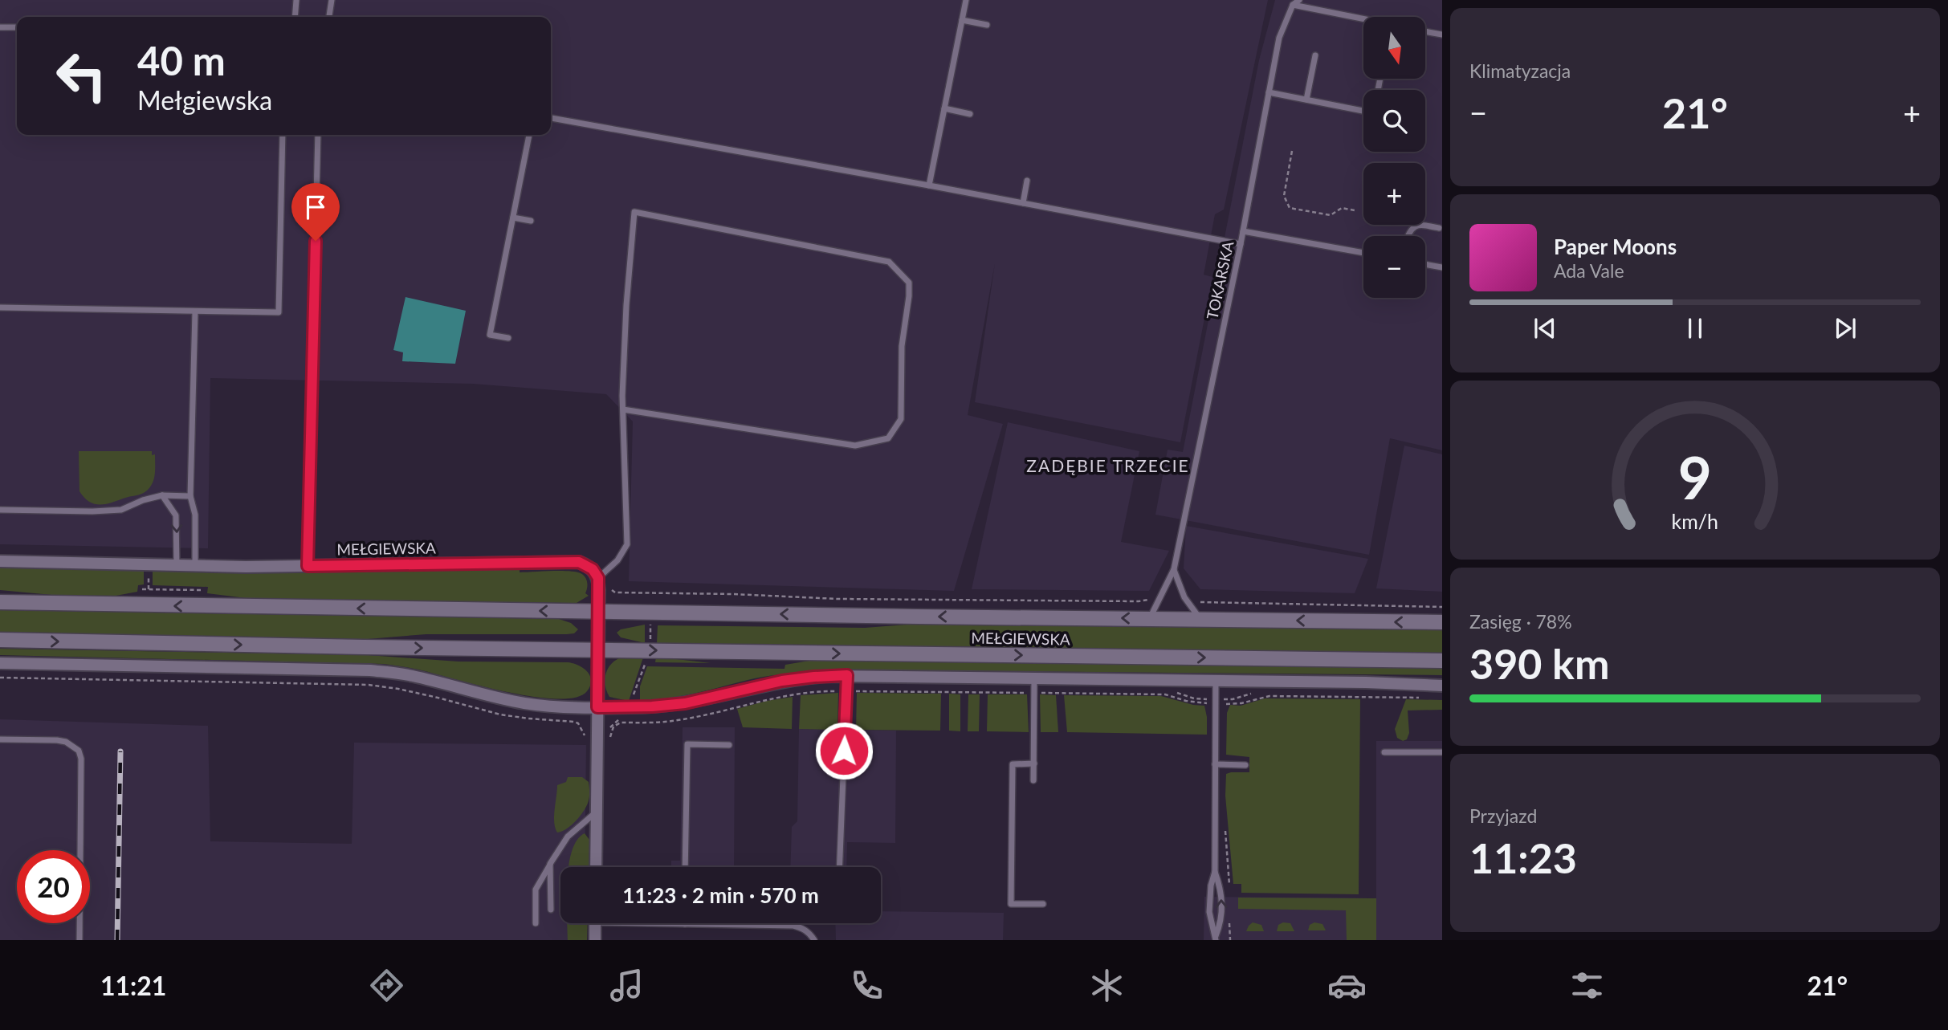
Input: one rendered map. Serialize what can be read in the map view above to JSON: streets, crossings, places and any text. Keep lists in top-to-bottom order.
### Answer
{
  "streets": {
    "main road": ["MEŁGIEWSKA"],
    "lane": ["TOKARSKA"]
  },
  "crossings": [
    ["TOKARSKA", "MEŁGIEWSKA"]
  ],
  "districts": ["ZADĘBIE TRZECIE"],
  "north": "bottom",
  "page": {
    "tile": [
      "Klimatyzacja",
      ["Zasięg · 78%", "390 km"],
      ["Przyjazd", "11:23"]
    ],
    "map_buttons": ["+", "−"],
    "turn": ["40 m", "Mełgiewska"],
    "heat": ["−", "21°", "+"],
    "song": ["Paper Moons", "Ada Vale"],
    "limit": "20",
    "trip": "11:23 · 2 min · 570 m",
    "tabs": ["11:21", "21°"],
    "gauge": ["9", "km/h"]
  }
}
